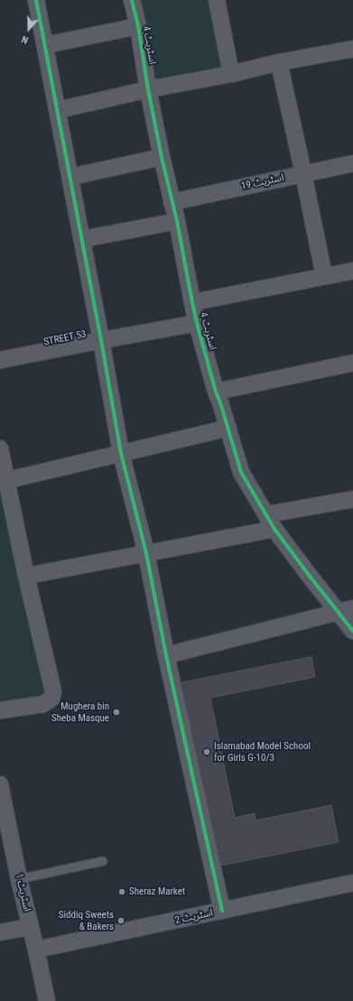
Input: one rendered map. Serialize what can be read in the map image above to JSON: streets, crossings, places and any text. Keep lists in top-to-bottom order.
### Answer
{
  "streets": {
    "street": [
      "اسٹریٹ 4",
      "اسٹریٹ 19",
      "STREET 53",
      "اسٹریٹ 1",
      "اسٹریٹ 2"
    ]
  },
  "crossings": [
    ["اسٹریٹ 4", "اسٹریٹ 19"],
    ["اسٹریٹ 4", "STREET 53"],
    ["اسٹریٹ 1", "اسٹریٹ 2"]
  ],
  "places": [
    "Mughera bin Sheba Masque",
    "Islamabad Model School for Girls G-10/3",
    "Sheraz Market",
    "Siddiq Sweets & Bakers"
  ],
  "north": "bottom"
}
